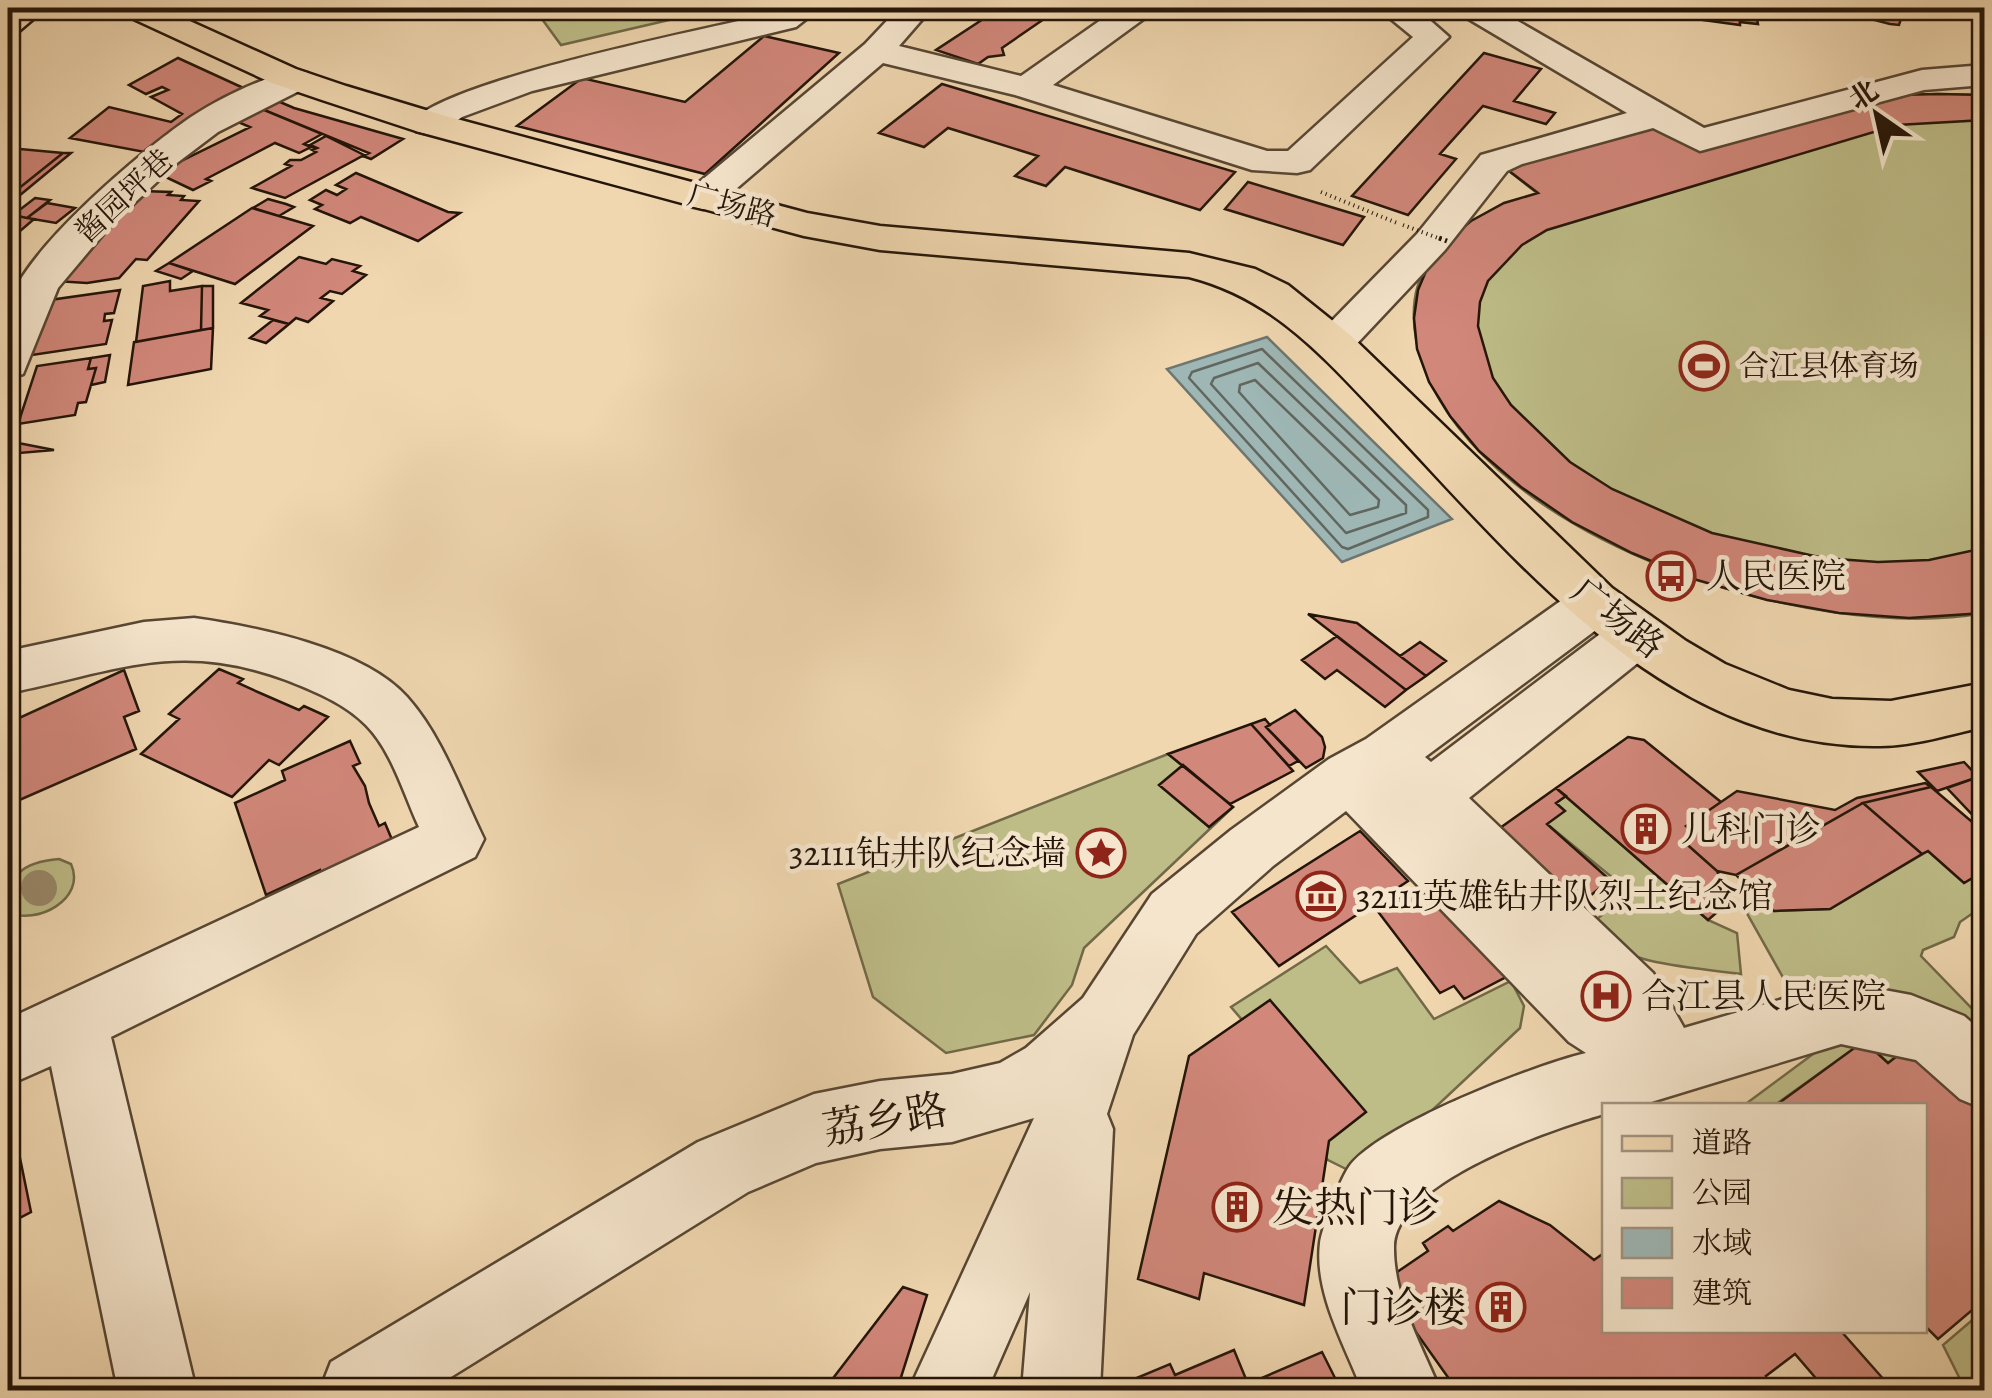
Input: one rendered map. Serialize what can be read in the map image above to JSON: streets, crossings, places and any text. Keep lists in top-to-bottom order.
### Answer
{
  "streets": {
    "main road": ["广场路"],
    "street": ["酱园坪巷", "荔乡路"]
  },
  "crossings": [
    ["酱园坪巷", "广场路"],
    ["广场路", "荔乡路"]
  ],
  "places": {
    "sports": ["合江县体育场"],
    "bus stop": ["人民医院"],
    "building": ["儿科门诊", "发热门诊", "门诊楼"],
    "place": ["32111钻井队纪念墙"],
    "museum": ["32111英雄钻井队烈士纪念馆"],
    "hospital": ["合江县人民医院"]
  },
  "legend": [
    "道路",
    "公园",
    "水域",
    "建筑"
  ],
  "north": "top left"
}
